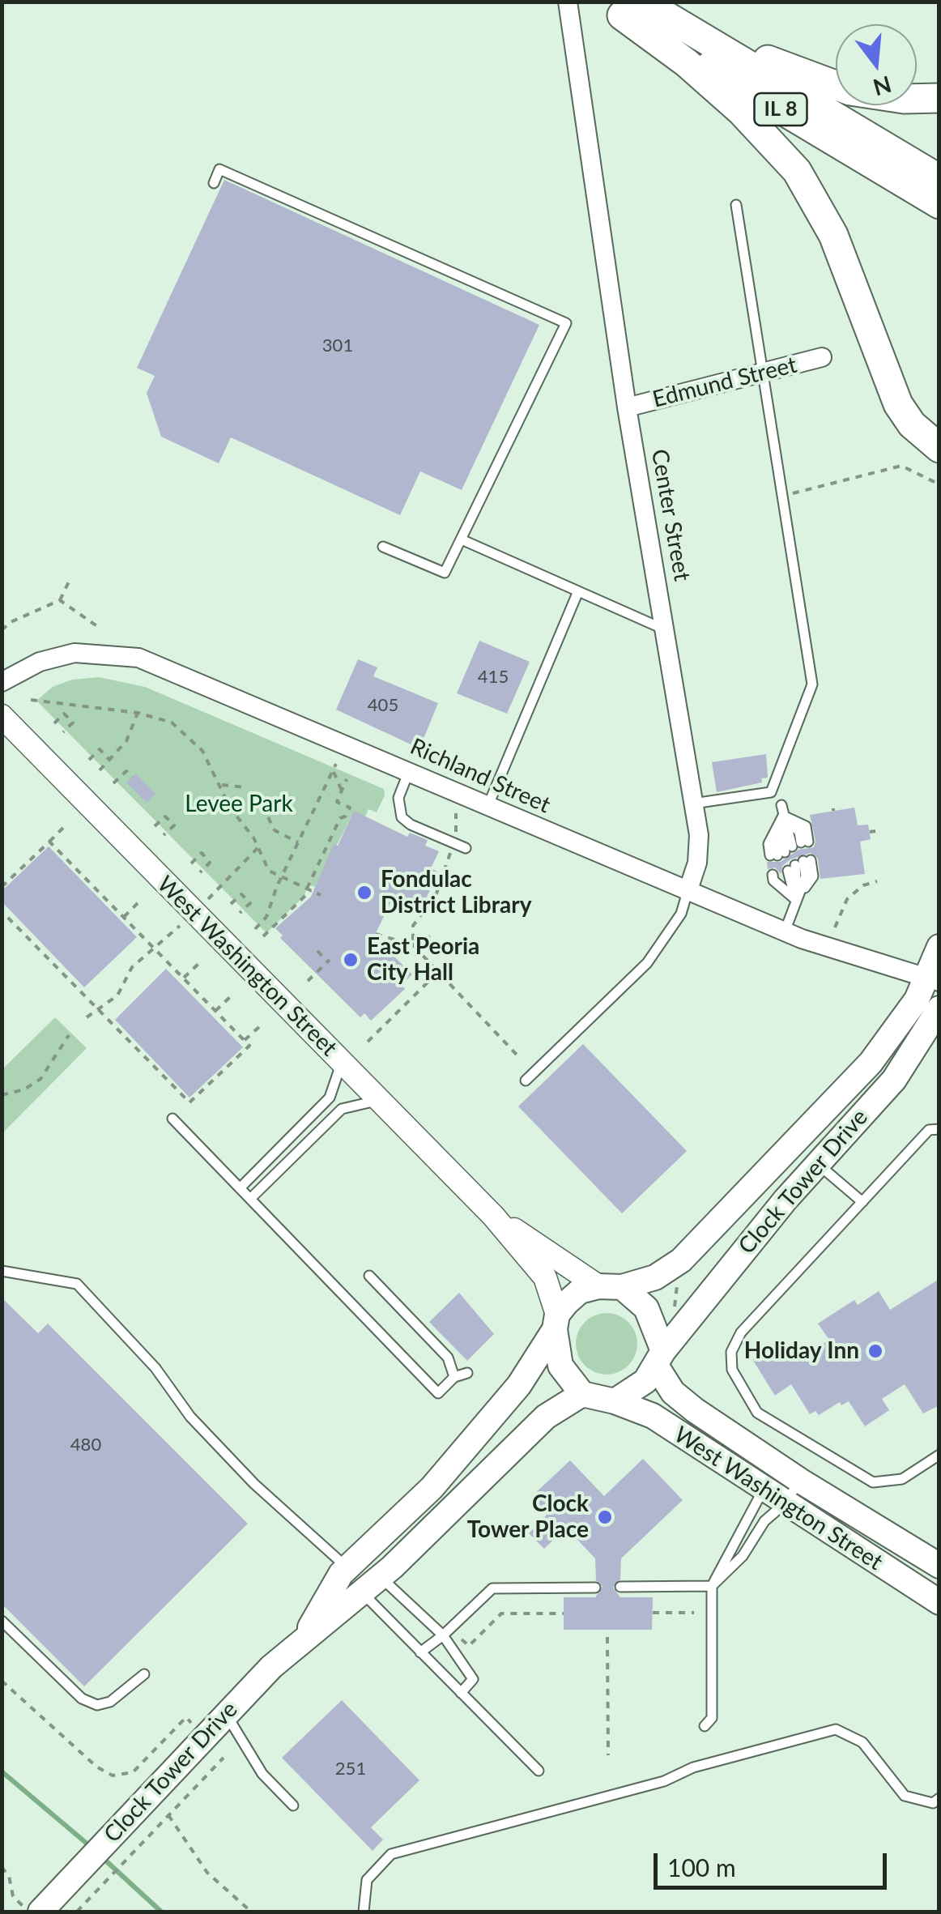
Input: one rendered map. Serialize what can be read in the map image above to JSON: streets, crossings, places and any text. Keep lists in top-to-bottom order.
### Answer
{
  "streets": {
    "main road": ["IL 8", "West Washington Street", "Clock Tower Drive"],
    "street": ["Edmund Street", "Center Street", "Richland Street"]
  },
  "crossings": [
    ["Edmund Street", "Center Street"],
    ["Center Street", "Richland Street"],
    ["Richland Street", "Clock Tower Drive"],
    ["West Washington Street", "Clock Tower Drive"]
  ],
  "parks": ["Levee Park"],
  "places": [
    "Fondulac District Library",
    "East Peoria City Hall",
    "Holiday Inn",
    "Clock Tower Place"
  ],
  "house_numbers": [
    "301",
    "415",
    "405",
    "480",
    "251"
  ],
  "scale_bar": "100 m",
  "north": "bottom"
}
